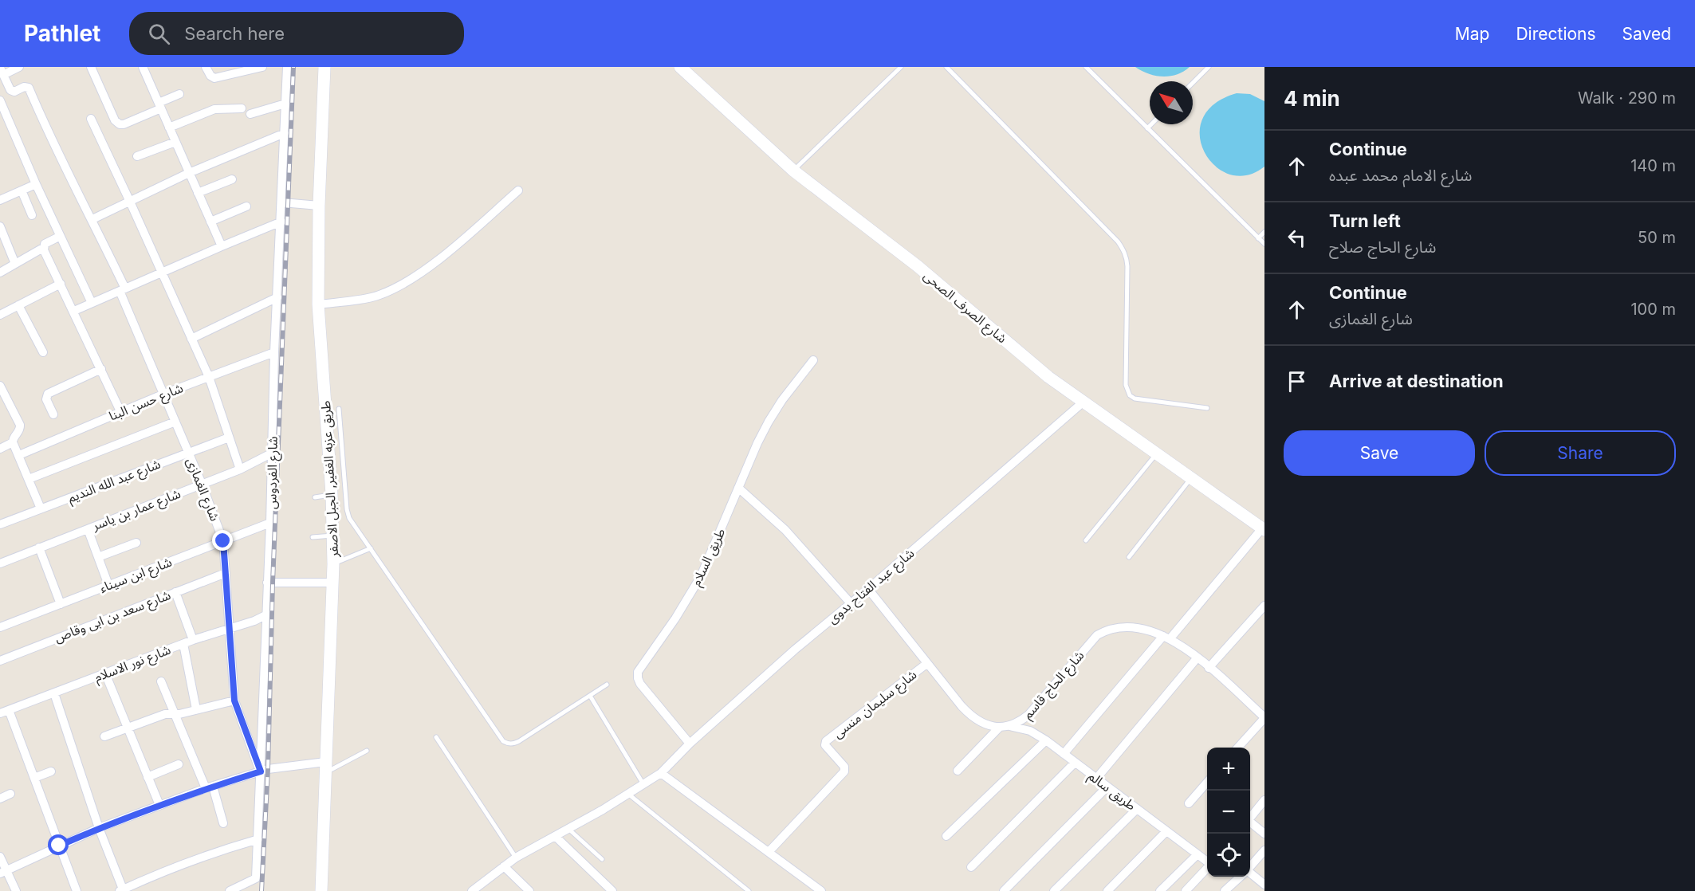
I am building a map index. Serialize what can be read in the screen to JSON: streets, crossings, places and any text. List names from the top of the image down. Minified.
{"streets":{"street":["شارع الصرف الصحى","شارع حسن البنا","شارع الفردوس","طريق عزبه الغفير, الجبل الاصفر","شارع عبد الله النديم","شارع الغمازى","شارع عمار بن ياسر","طريق السلام","شارع ابن سيناء","شارع عبد الفتاح بدوى","شارع سعد بن ابى وقاص","شارع نور الاسلام","شارع الحاج قاسم","شارع سليمان منسى","طريق سالم"]},"crossings":[["شارع الصرف الصحى","شارع عبد الفتاح بدوى"],["شارع حسن البنا","شارع الفردوس"],["شارع حسن البنا","شارع الغمازى"],["شارع الفردوس","شارع الغمازى"],["شارع الفردوس","شارع عمار بن ياسر"],["شارع الفردوس","شارع ابن سيناء"],["شارع الفردوس","شارع نور الاسلام"],["شارع عبد الله النديم","شارع الغمازى"],["شارع الغمازى","شارع عمار بن ياسر"],["شارع الغمازى","شارع ابن سيناء"],["شارع الغمازى","شارع سعد بن ابى وقاص"],["شارع الغمازى","شارع نور الاسلام"],["طريق السلام","شارع عبد الفتاح بدوى"],["شارع عبد الفتاح بدوى","شارع الحاج قاسم"],["شارع الحاج قاسم","شارع سليمان منسى"],["شارع الحاج قاسم","طريق سالم"]],"north":"top left","page":{"header":"Pathlet","search":"Search here","nav":["Map","Directions","Saved"],"heading":["4 min","Walk · 290 m"],"list":[["Continue","شارع الامام محمد عبده","140 m"],["Turn left","شارع الحاج صلاح","50 m"],["Continue","شارع الغمازى","100 m"],"Arrive at destination"],"buttons":["Save","Share"],"map_buttons":["+","−"]}}
